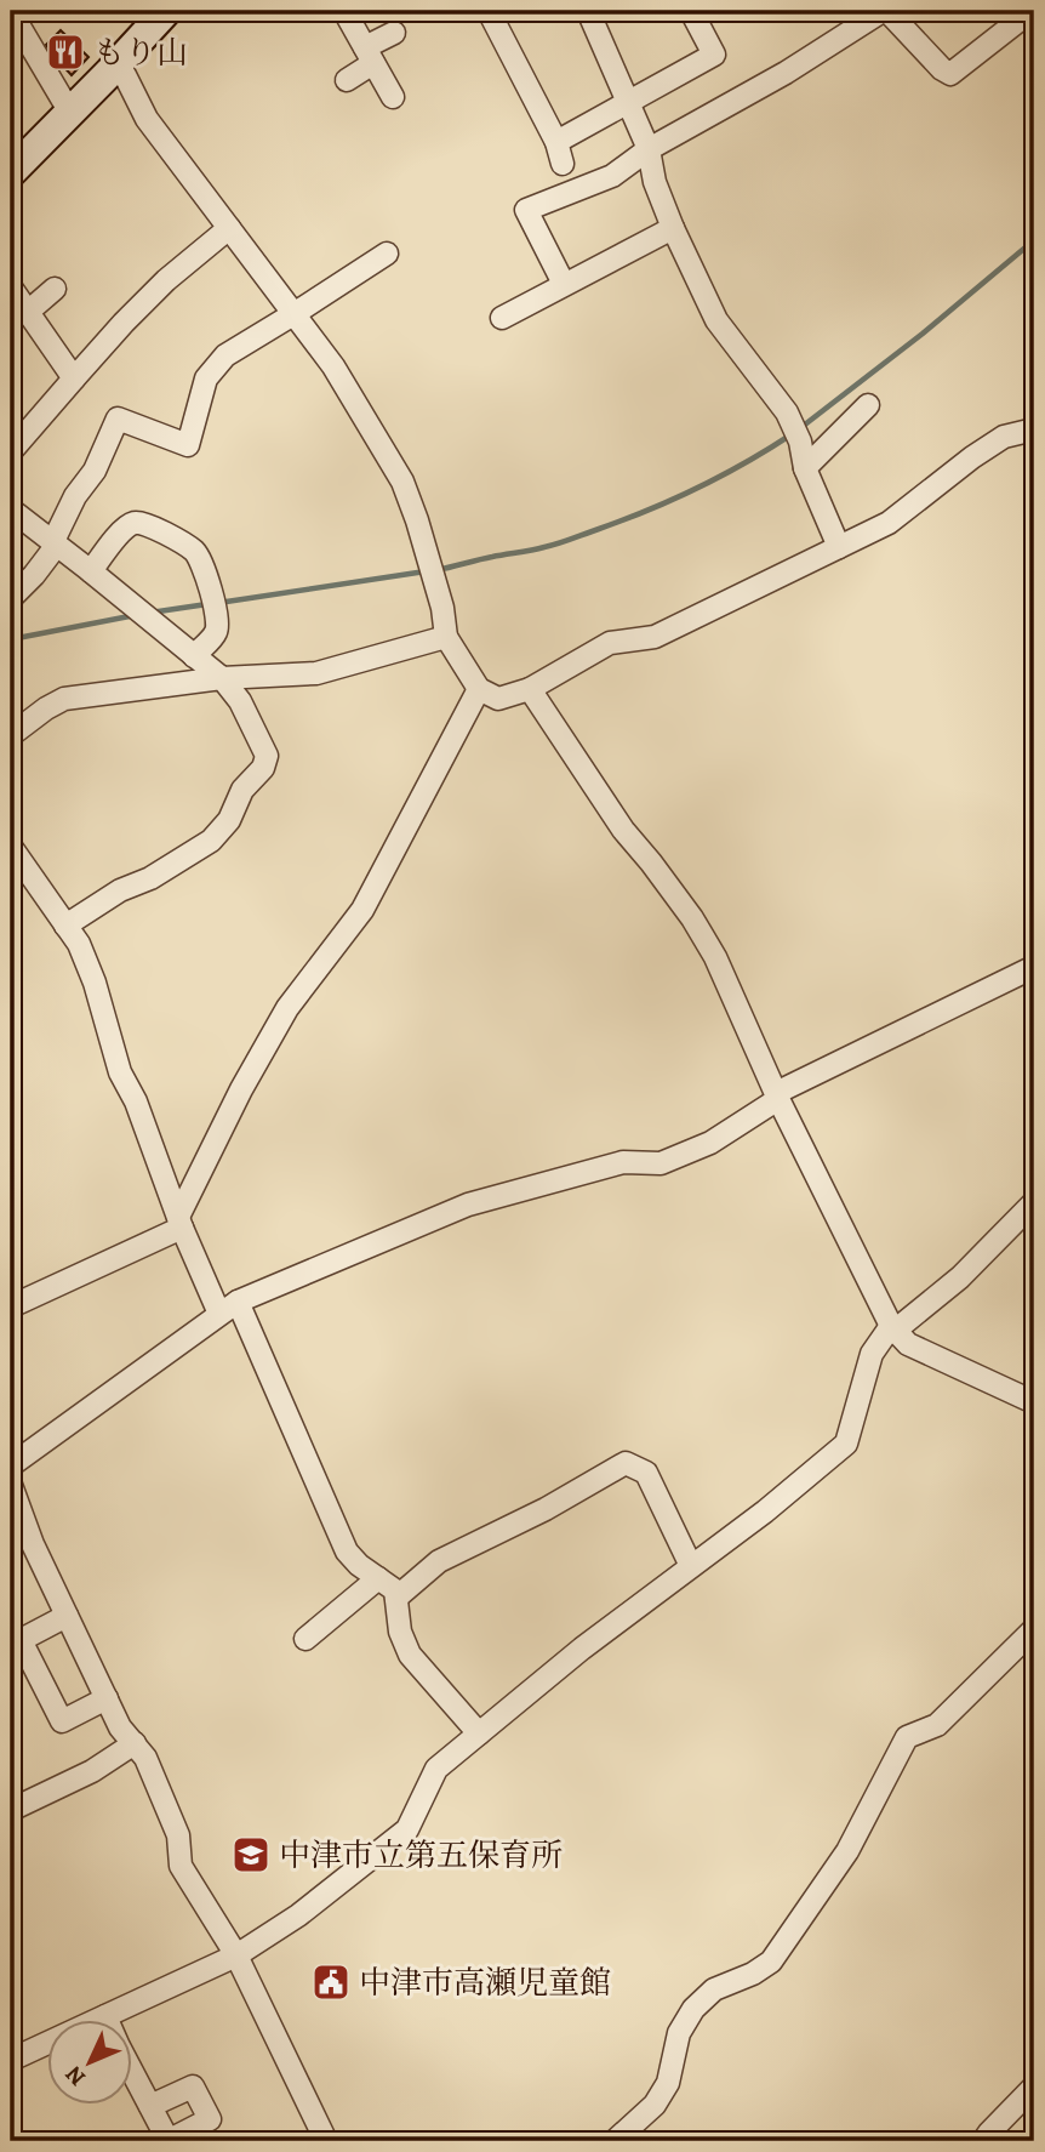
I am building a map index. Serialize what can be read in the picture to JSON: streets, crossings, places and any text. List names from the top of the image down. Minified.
{"places":{"restaurant":["もり山"],"school or university":["中津市立第五保育所"],"public building":["中津市高瀬児童館"]},"north":"bottom left"}
